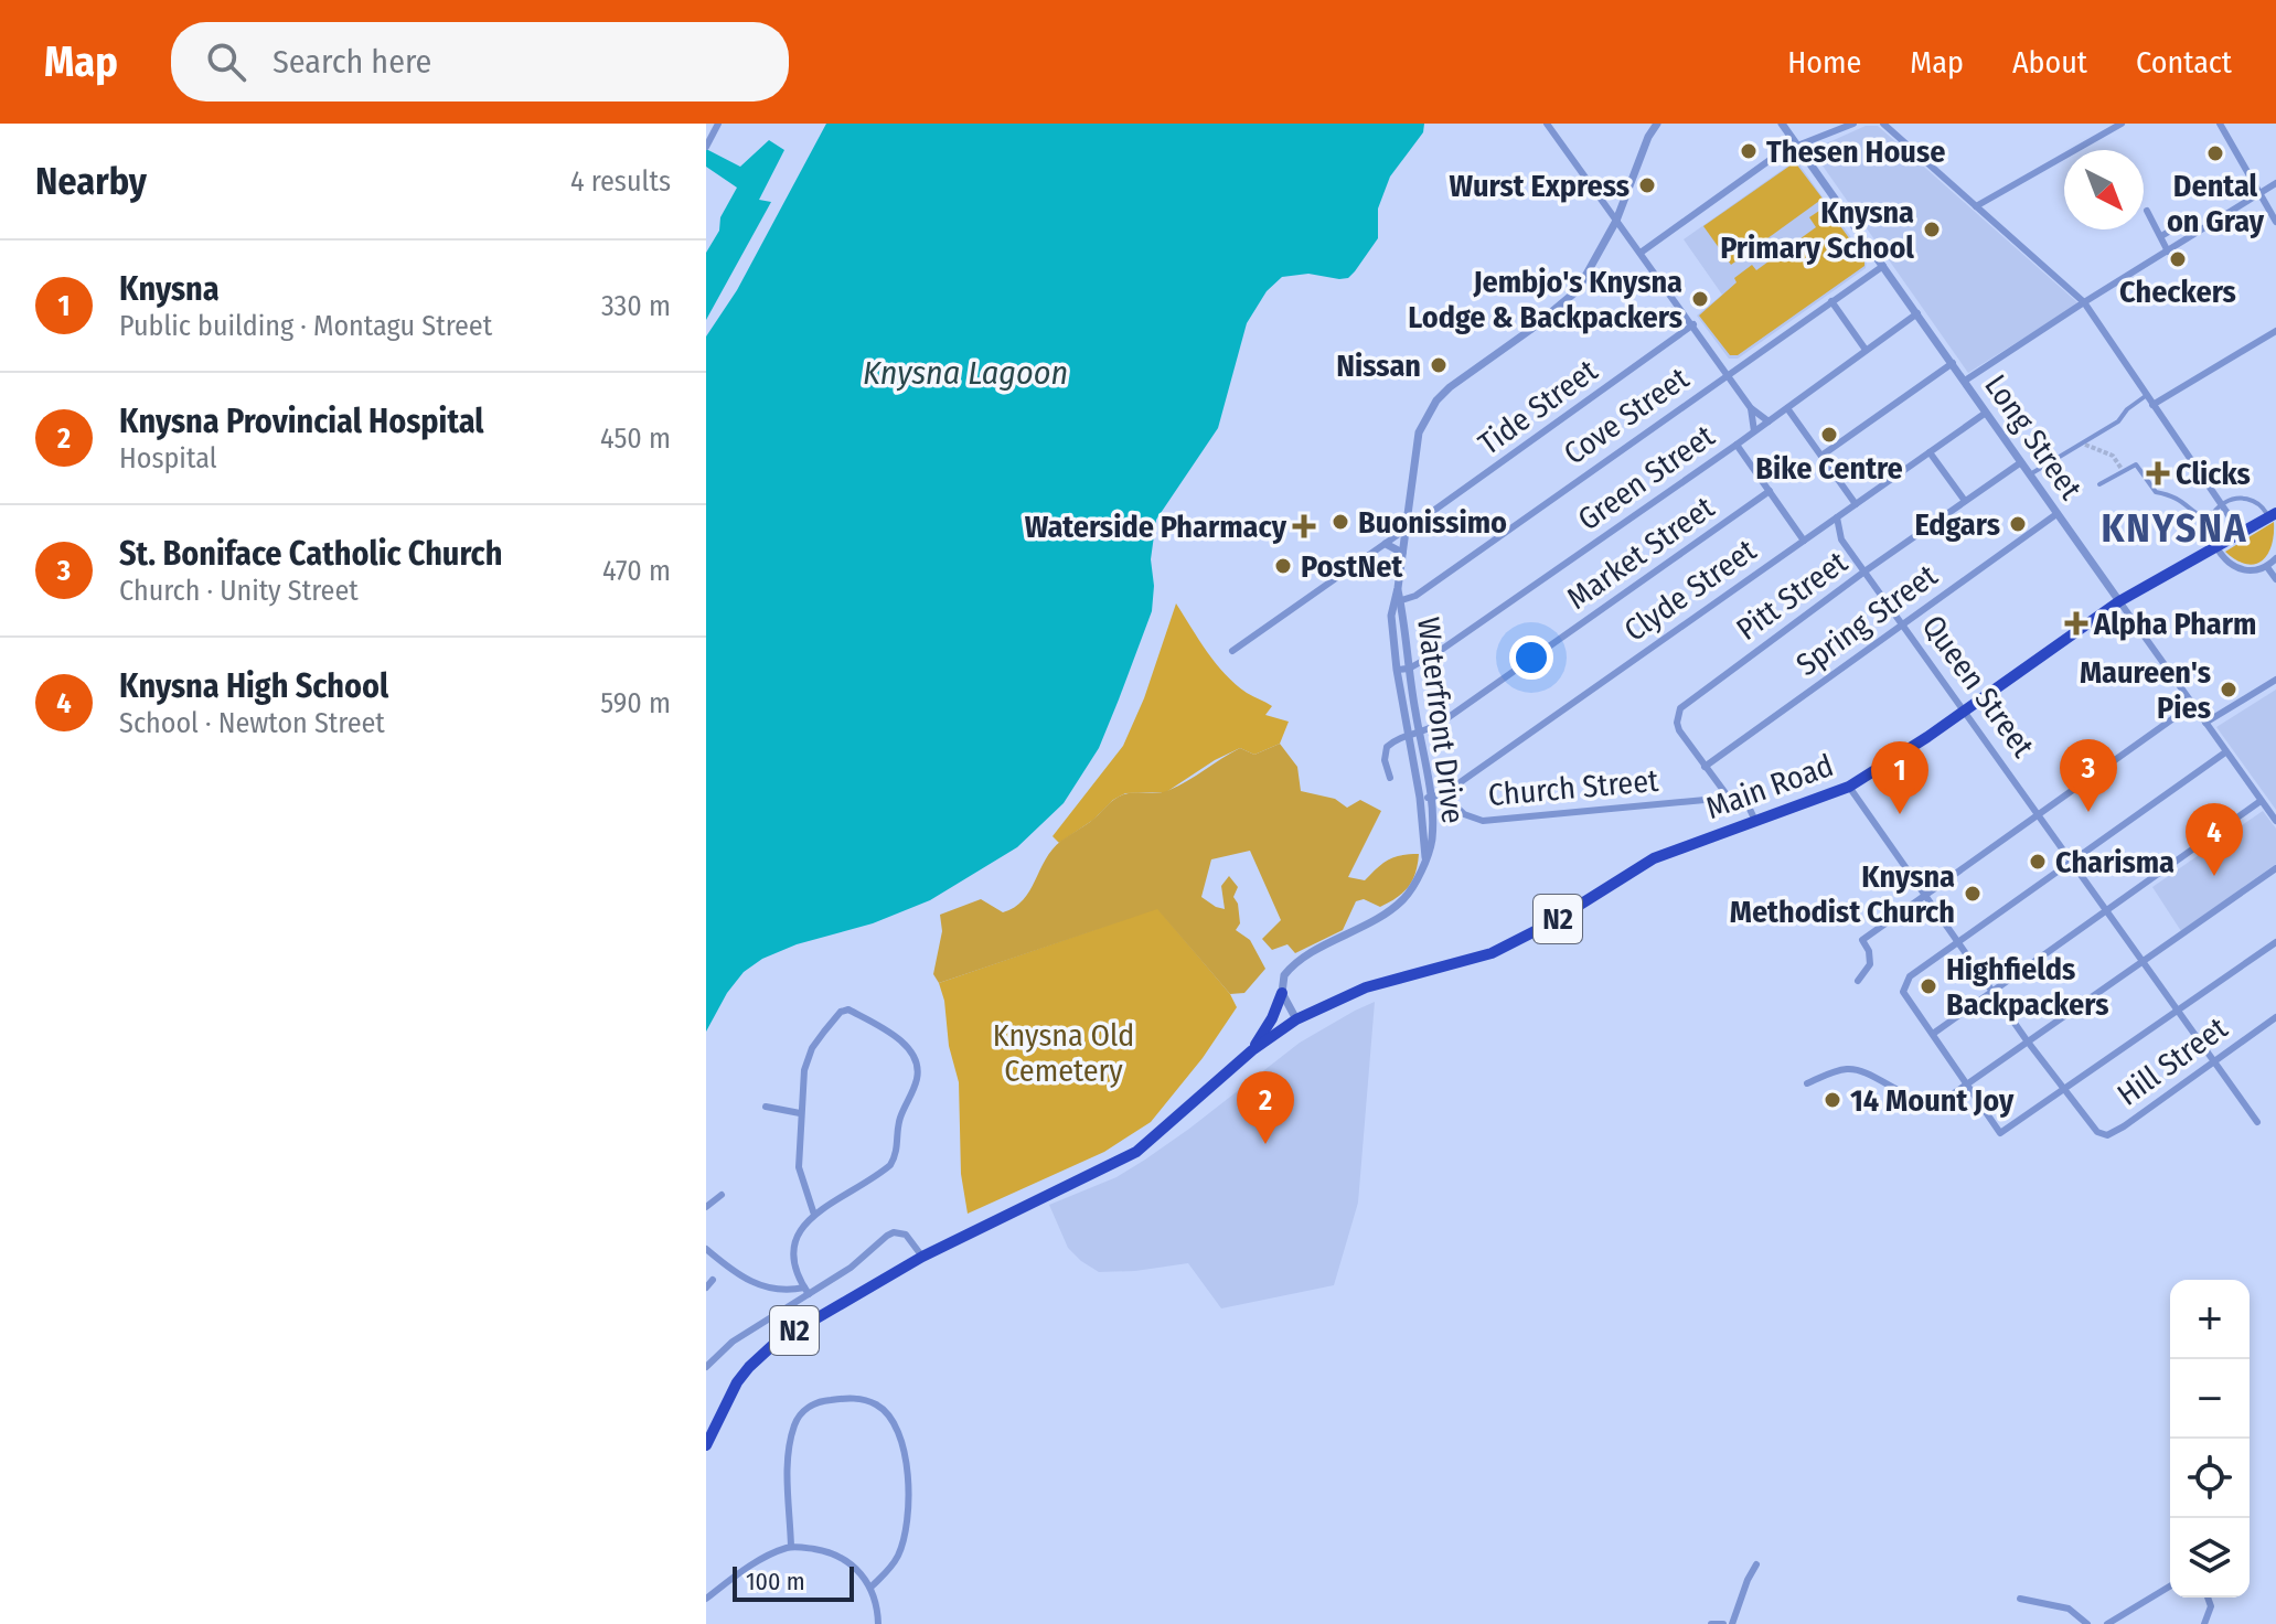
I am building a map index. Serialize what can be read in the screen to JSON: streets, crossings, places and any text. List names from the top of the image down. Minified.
{"streets":{"highway":["Main Road","N2"],"street":["Tide Street","Cove Street","Long Street","Green Street","Market Street","Clyde Street","Pitt Street","Spring Street","Queen Street","Waterfront Drive","Church Street","Hill Street"]},"crossings":[["Tide Street","Waterfront Drive"],["Cove Street","Long Street"],["Cove Street","Waterfront Drive"],["Long Street","Green Street"],["Long Street","Clyde Street"],["Long Street","Pitt Street"],["Long Street","Spring Street"],["Long Street","Main Road"],["Green Street","Waterfront Drive"],["Market Street","Waterfront Drive"],["Clyde Street","Queen Street"],["Clyde Street","Waterfront Drive"],["Clyde Street","Church Street"],["Pitt Street","Spring Street"],["Pitt Street","Queen Street"],["Pitt Street","Church Street"],["Spring Street","Queen Street"],["Queen Street","Main Road"],["Queen Street","Hill Street"],["Main Road","N2"]],"districts":["KNYSNA"],"water":["Knysna Lagoon"],"parks":["Knysna Old Cemetery"],"places":{"other":["Thesen House","Dental on Gray","Wurst Express","Knysna Primary School","Checkers","Jembjo's Knysna Lodge & Backpackers","Nissan","Bike Centre","Buonissimo","Edgars","PostNet","Maureen's Pies","Charisma","Knysna Methodist Church","Highfields Backpackers","14 Mount Joy"],"health":["Clicks","Waterside Pharmacy","Alpha Pharm"]},"scale_bar":"100 m","north":"bottom right","page":{"header":"Map","search":"Search here","nav":["Home","Map","About","Contact"],"heading":["Nearby","4 results"],"list":[{"mark":"1","name":"Knysna","note":"Public building · Montagu Street","value":"330 m"},{"mark":"2","name":"Knysna Provincial Hospital","note":"Hospital","value":"450 m"},{"mark":"3","name":"St. Boniface Catholic Church","note":"Church · Unity Street","value":"470 m"},{"mark":"4","name":"Knysna High School","note":"School · Newton Street","value":"590 m"}],"pins":["3","1","4","2"],"map_buttons":["+","−"],"scale":"100 m"}}
